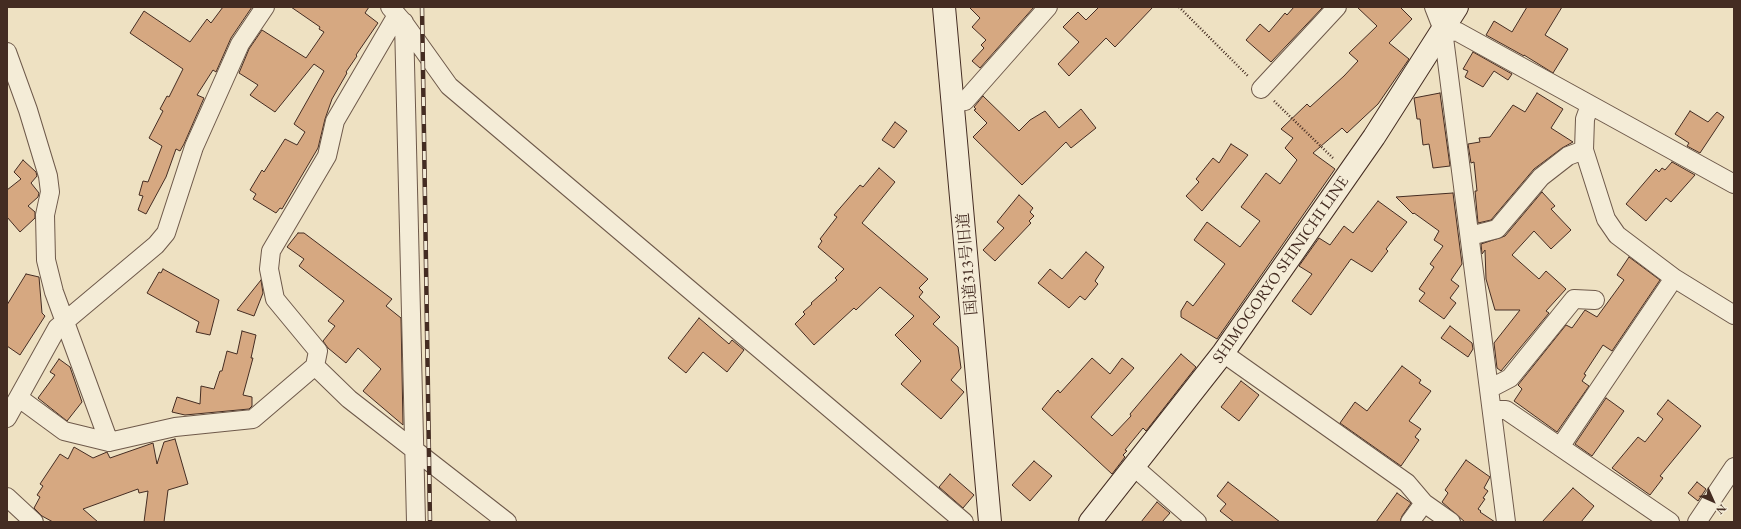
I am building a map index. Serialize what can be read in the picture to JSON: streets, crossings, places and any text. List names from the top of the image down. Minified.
{"streets":{"main road":["国道313号旧道","SHIMOGORYO SHINICHI LINE"]},"north":"bottom right"}
